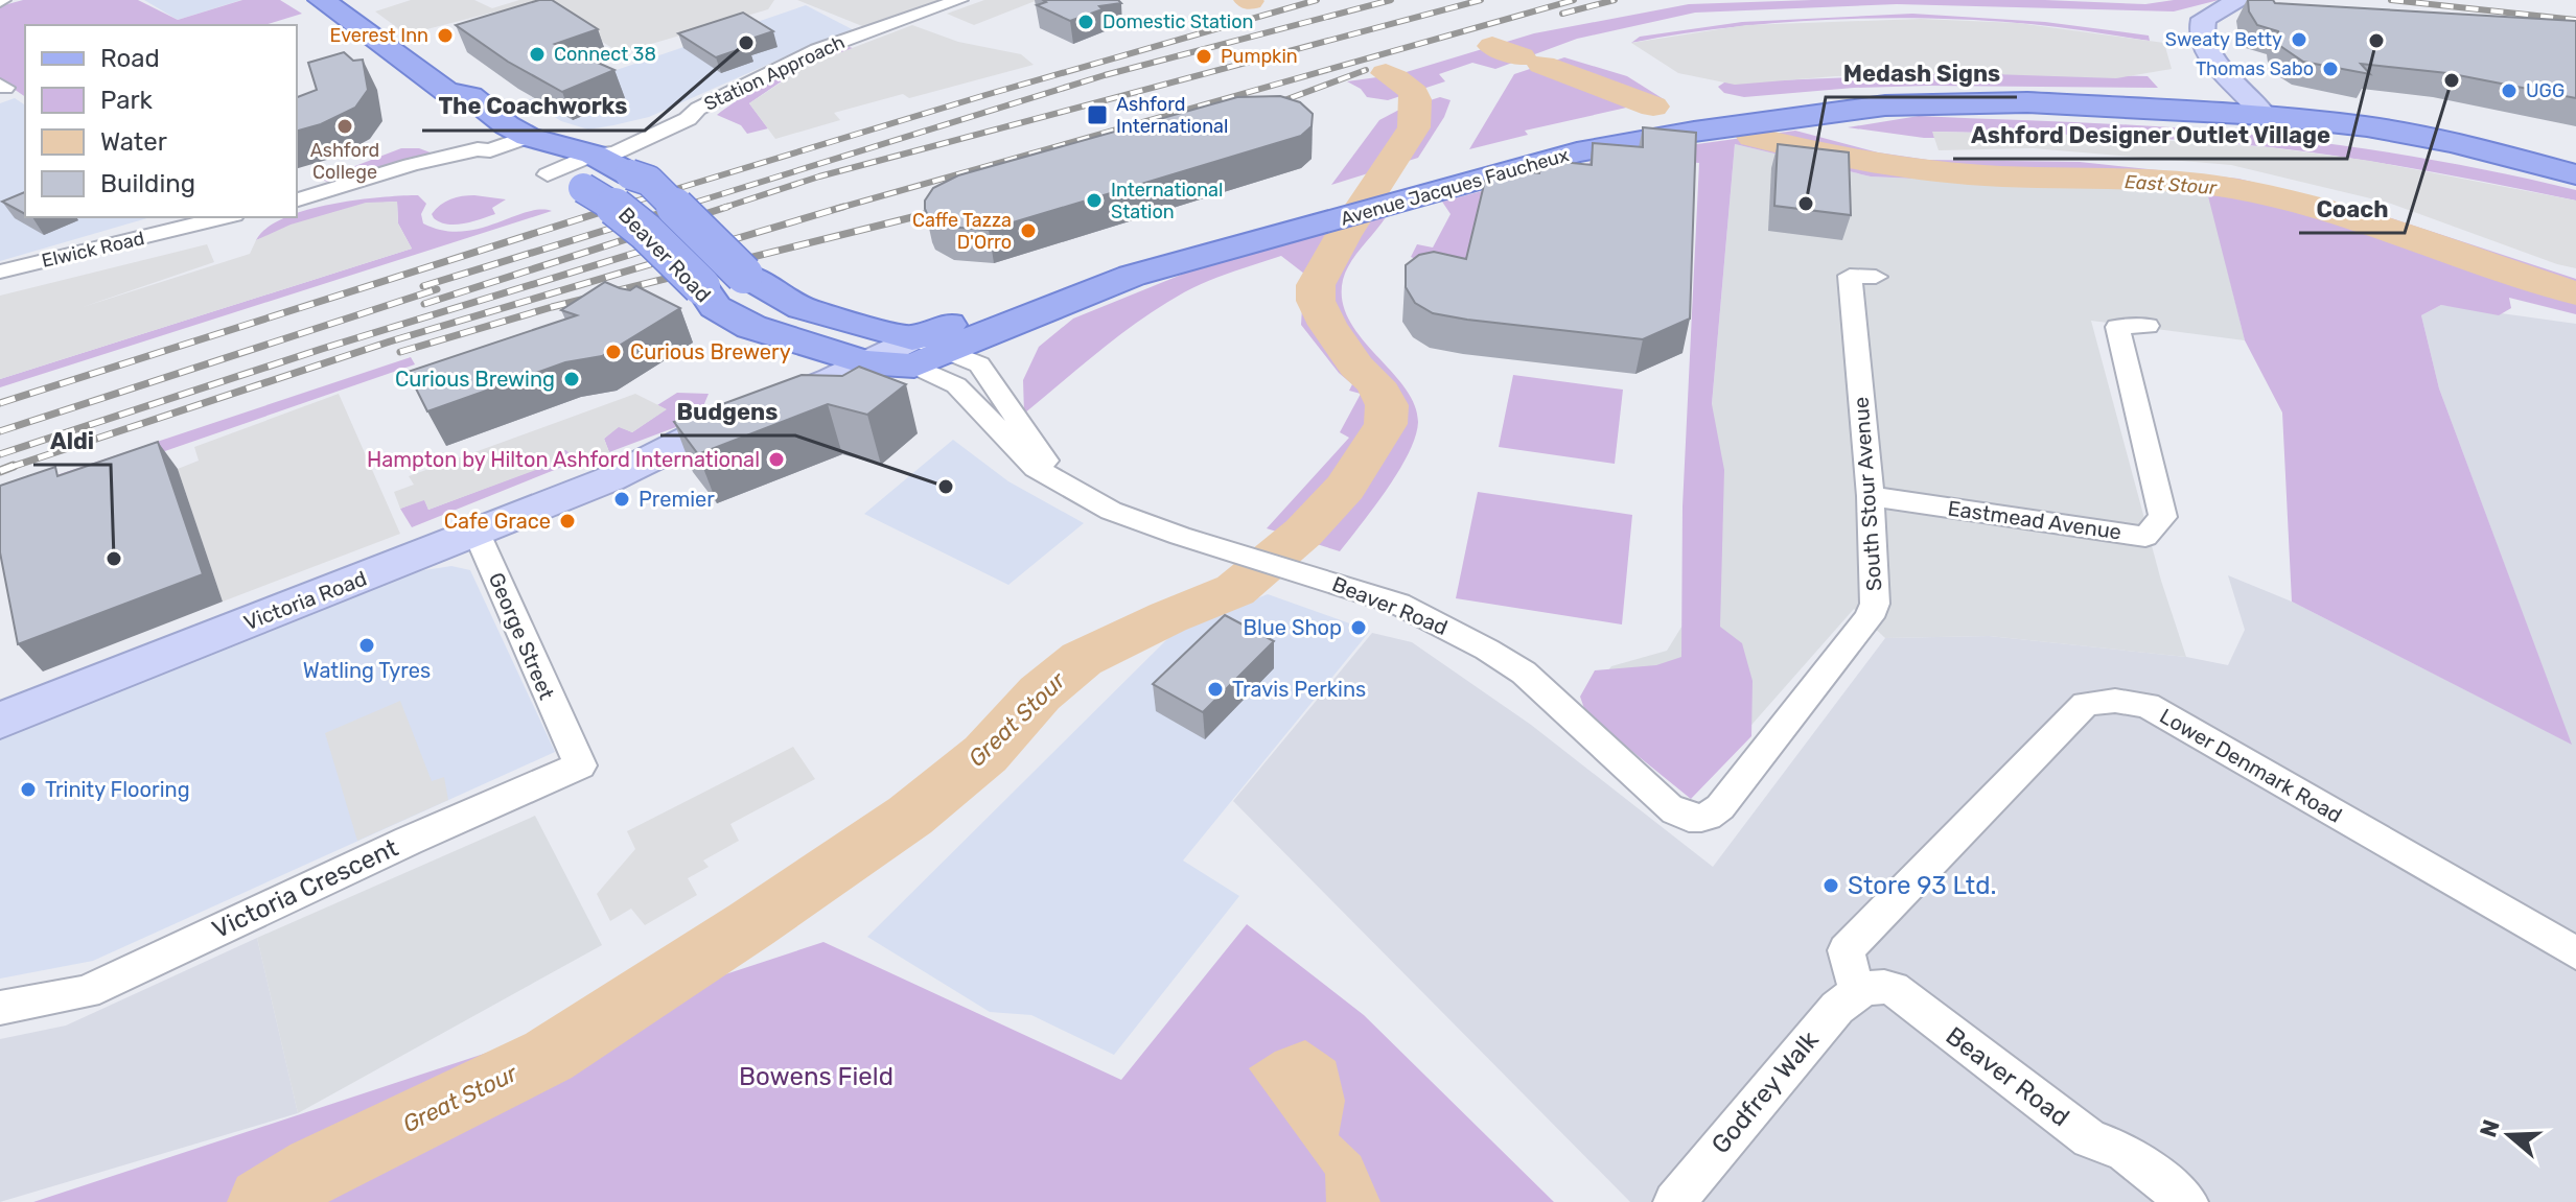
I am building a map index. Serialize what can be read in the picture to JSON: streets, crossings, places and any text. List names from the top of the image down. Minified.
{"streets":{"main road":["Avenue Jacques Faucheux","Beaver Road"],"street":["Station Approach","Elwick Road","South Stour Avenue","Eastmead Avenue","Victoria Road","George Street","Lower Denmark Road","Victoria Crescent","Godfrey Walk"]},"crossings":[["Station Approach","Beaver Road"],["Avenue Jacques Faucheux","Beaver Road"],["Avenue Jacques Faucheux","Victoria Road"],["Beaver Road","South Stour Avenue"],["Beaver Road","Victoria Road"],["Beaver Road","Lower Denmark Road"],["Beaver Road","Godfrey Walk"],["South Stour Avenue","Eastmead Avenue"],["Victoria Road","George Street"],["George Street","Victoria Crescent"],["Lower Denmark Road","Godfrey Walk"]],"water":["East Stour","Great Stour"],"parks":["Bowens Field"],"places":{"other":["Domestic Station","Everest Inn","Sweaty Betty","Ashford Designer Outlet Village","The Coachworks","Connect 38","Pumpkin","Thomas Sabo","Coach","UGG","Ashford College","International Station","Medash Signs","Caffe Tazza D'Orro","Curious Brewery","Curious Brewing","Hampton by Hilton Ashford International","Budgens","Premier","Cafe Grace","Aldi","Blue Shop","Watling Tyres","Travis Perkins","Trinity Flooring","Store 93 Ltd."],"transit":["Ashford International"]},"legend":["Road","Park","Water","Building"],"north":"left"}
